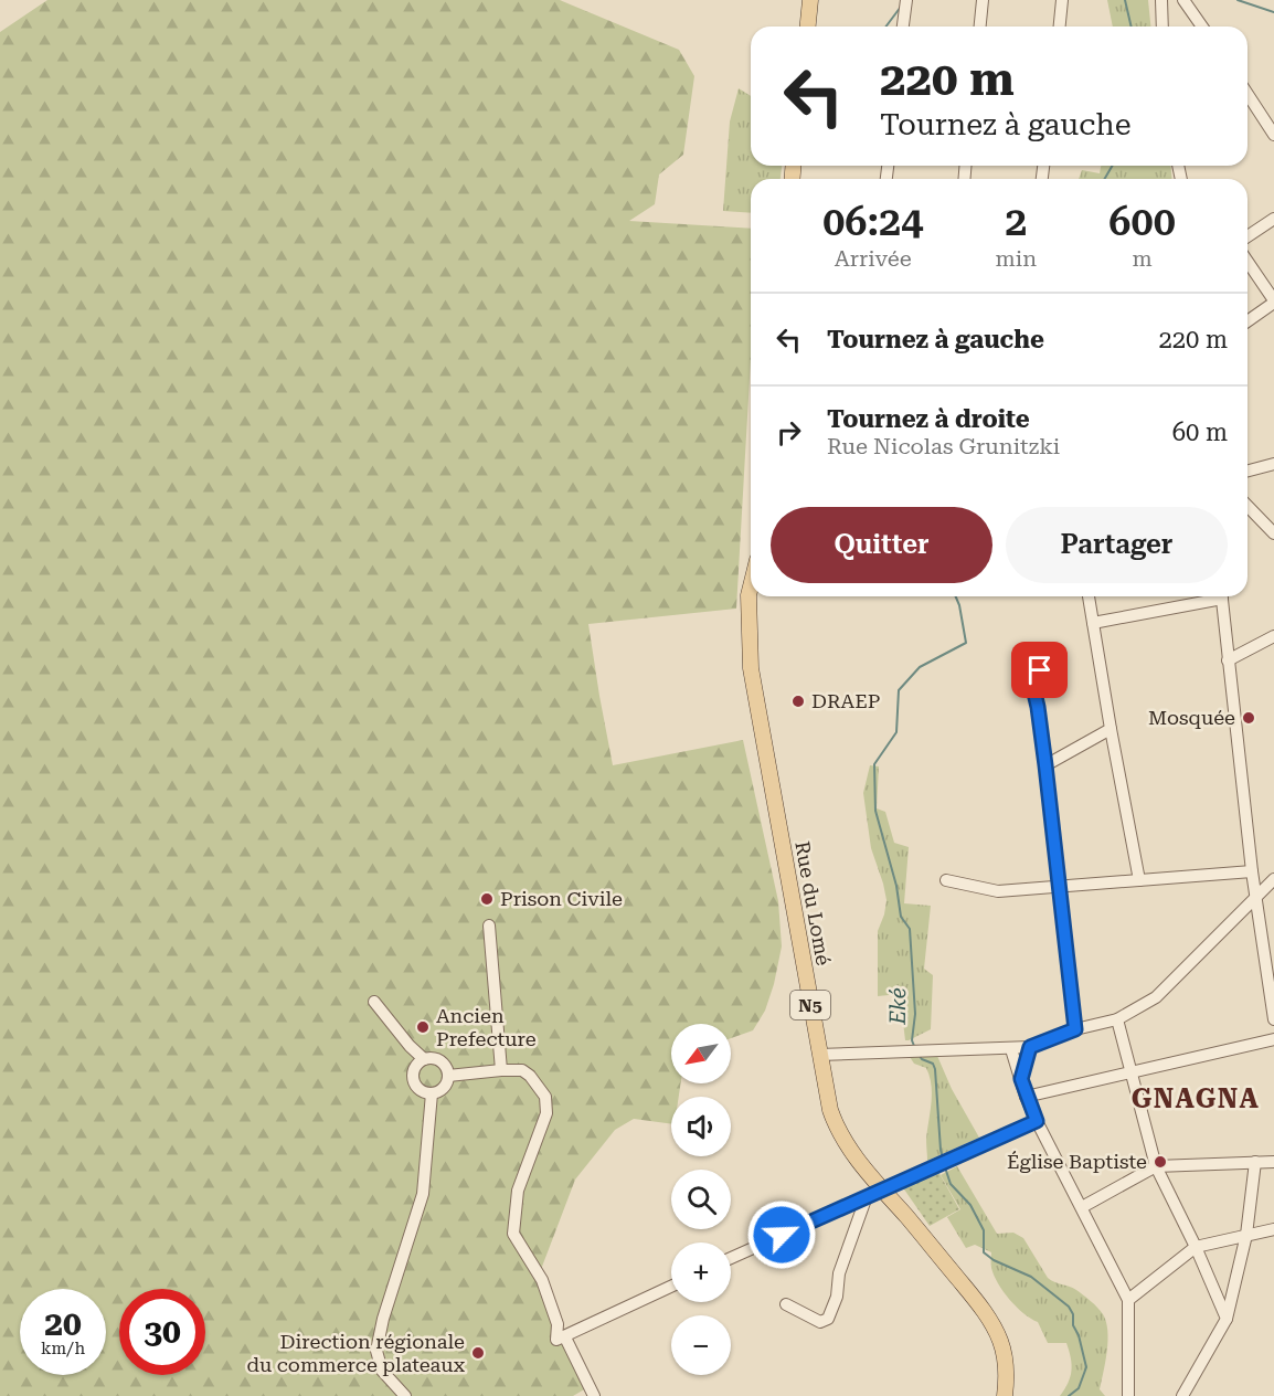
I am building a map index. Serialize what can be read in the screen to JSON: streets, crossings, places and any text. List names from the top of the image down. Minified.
{"streets":{"main road":["Rue du Lomé","N5"]},"districts":["GNAGNA"],"water":["Eké"],"places":["DRAEP","Mosquée","Prison Civile","Ancien Prefecture","Église Baptiste","Direction régionale du commerce plateaux"],"north":"bottom left","page":{"turn":["220 m","Tournez à gauche"],"eta":["06:24","Arrivée","2","min","600","m"],"list":[{"name":"Tournez à gauche","value":"220 m"},{"name":"Tournez à droite","note":"Rue Nicolas Grunitzki","value":"60 m"}],"buttons":["Quitter","Partager"],"map_buttons":["+","−"],"speed":"20 km/h","limit":"30"}}
